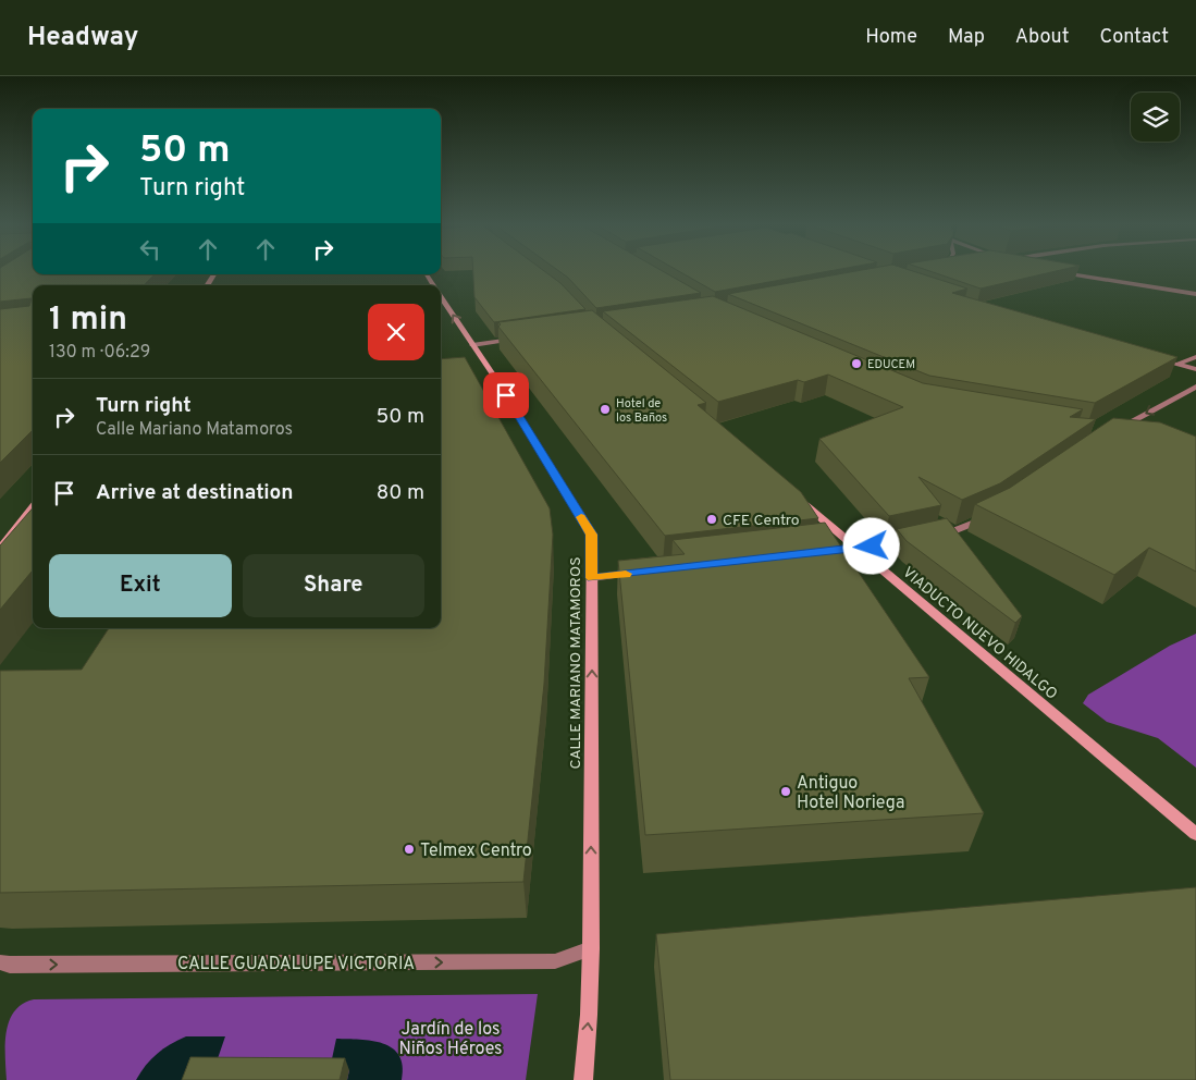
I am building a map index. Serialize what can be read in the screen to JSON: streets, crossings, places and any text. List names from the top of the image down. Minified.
{"streets":{"street":["VIADUCTO NUEVO HIDALGO","CALLE MARIANO MATAMOROS","CALLE GUADALUPE VICTORIA"]},"crossings":[["CALLE MARIANO MATAMOROS","CALLE GUADALUPE VICTORIA"]],"one_way":["CALLE MARIANO MATAMOROS","CALLE GUADALUPE VICTORIA"],"parks":["Jardín de los Niños Héroes"],"places":["EDUCEM","Hotel de los Baños","CFE Centro","Antiguo Hotel Noriega","Telmex Centro"],"page":{"header":"Headway","nav":["Home","Map","About","Contact"],"turn":["50 m","Turn right"],"heading":["1 min","130 m · 06:29"],"list":[{"name":"Turn right","note":"Calle Mariano Matamoros","value":"50 m"},{"name":"Arrive at destination","value":"80 m"}],"buttons":["Exit","Share"]}}
